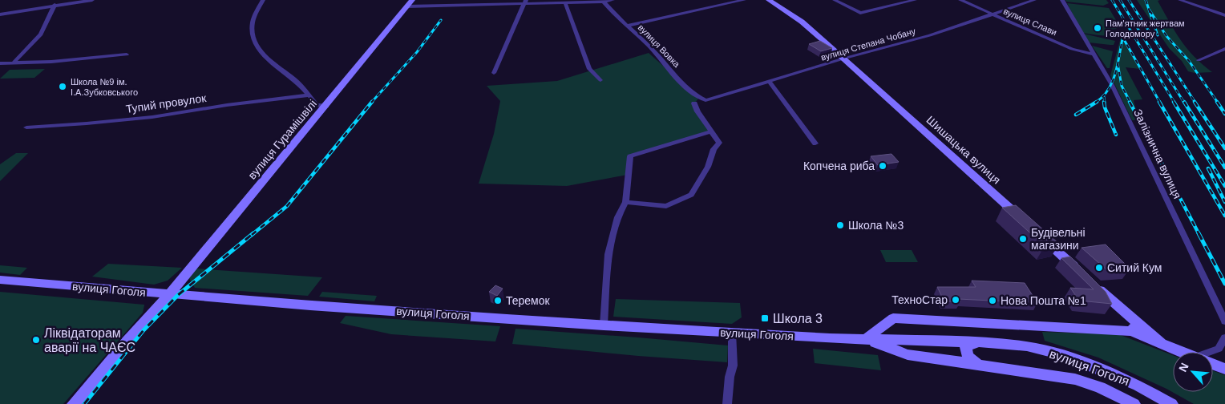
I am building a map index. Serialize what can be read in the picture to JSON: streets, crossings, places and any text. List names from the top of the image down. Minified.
{"streets":{"street":["вулиця Слави","вулиця Степана Чобану","вулиця Вовка","Тупий провулок","вулиця Гурамішвілі","Шишацька вулиця","Залізнична вулиця","вулиця Гоголя"]},"crossings":[["вулиця Слави","вулиця Степана Чобану"],["вулиця Слави","Залізнична вулиця"],["вулиця Степана Чобану","вулиця Вовка"],["вулиця Степана Чобану","Шишацька вулиця"],["вулиця Гурамішвілі","вулиця Гоголя"]],"places":{"other":["Пам'ятник жертвам Голодомору","Школа №9 ім. І.А.Зубковського","Копчена риба","Школа №3","Будівельні магазини","Ситий Кум","ТехноСтар","Теремок","Нова Пошта №1","Ліквідаторам аварії на ЧАЄС"],"transit":["Школа 3"]},"north":"top left"}
